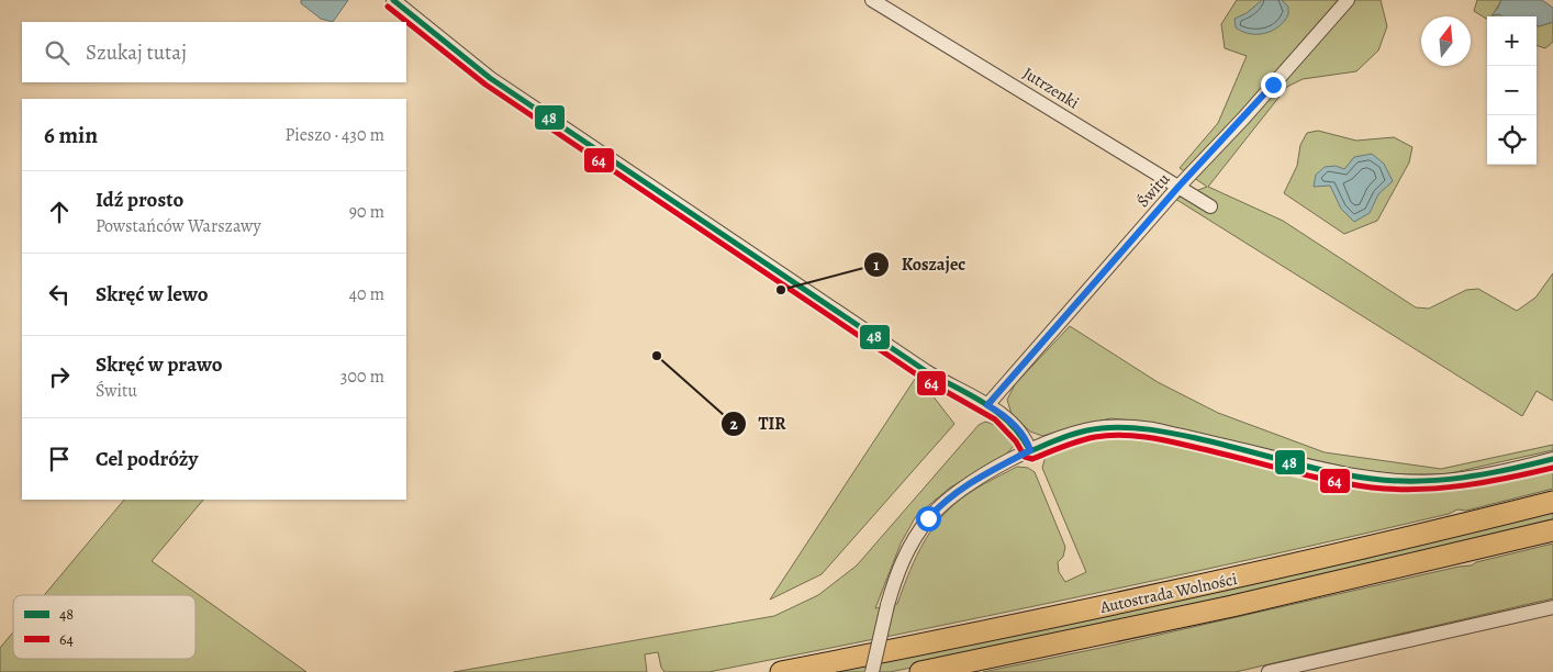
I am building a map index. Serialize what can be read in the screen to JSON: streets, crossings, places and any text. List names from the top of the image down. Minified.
{"streets":{"highway":["Autostrada Wolności"],"street":["Jutrzenki","Świtu"]},"crossings":[["Jutrzenki","Świtu"]],"places":["Koszajec","TIR"],"lines":["transit line 48","transit line 64"],"legend":["48","64"],"north":"top","page":{"map_buttons":["+","−"],"search":"Szukaj tutaj","heading":["6 min","Pieszo · 430 m"],"list":[["Idź prosto","Powstańców Warszawy","90 m"],["Skręć w lewo","40 m"],["Skręć w prawo","Świtu","300 m"],"Cel podróży"]}}
